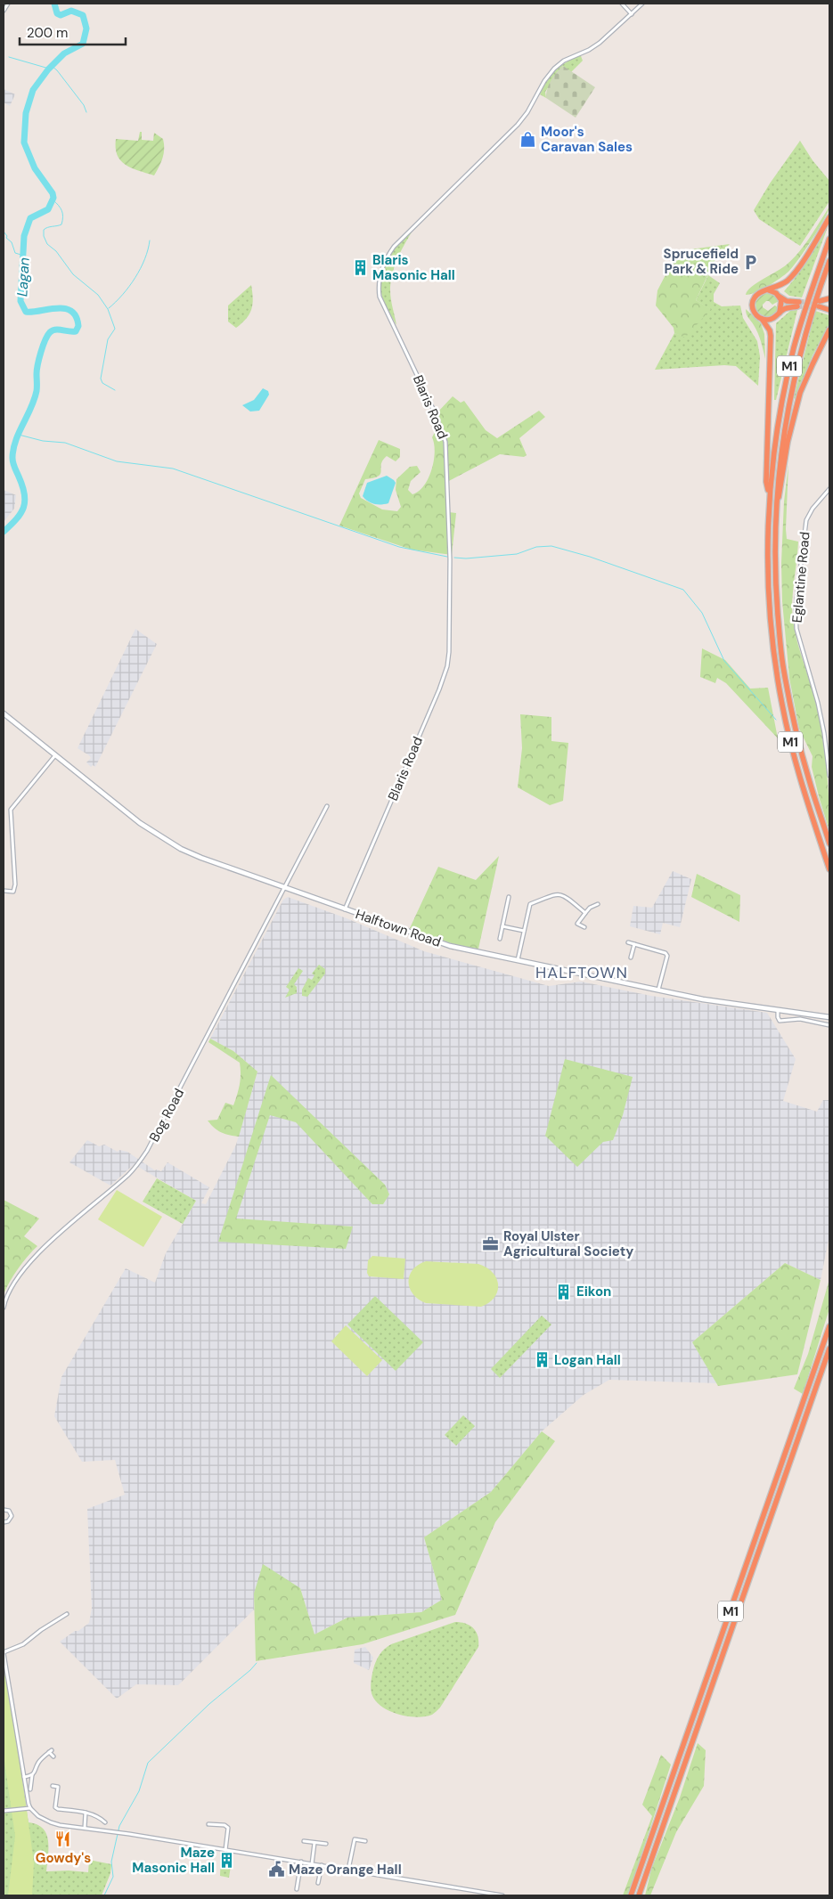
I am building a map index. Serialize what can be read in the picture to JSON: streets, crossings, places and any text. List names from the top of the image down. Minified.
{"streets":{"highway":["M1"],"street":["Blaris Road","Eglantine Road","Halftown Road","Bog Road"]},"crossings":[["Blaris Road","Halftown Road"],["Halftown Road","Bog Road"]],"districts":["HALFTOWN"],"water":["Lagan"],"places":{"shop":["Moor's Caravan Sales"],"parking":["Sprucefield Park & Ride"],"building":["Blaris Masonic Hall","Eikon","Logan Hall","Maze Masonic Hall"],"office":["Royal Ulster Agricultural Society"],"restaurant":["Gowdy's"],"public building":["Maze Orange Hall"]},"scale_bar":"200 m"}
